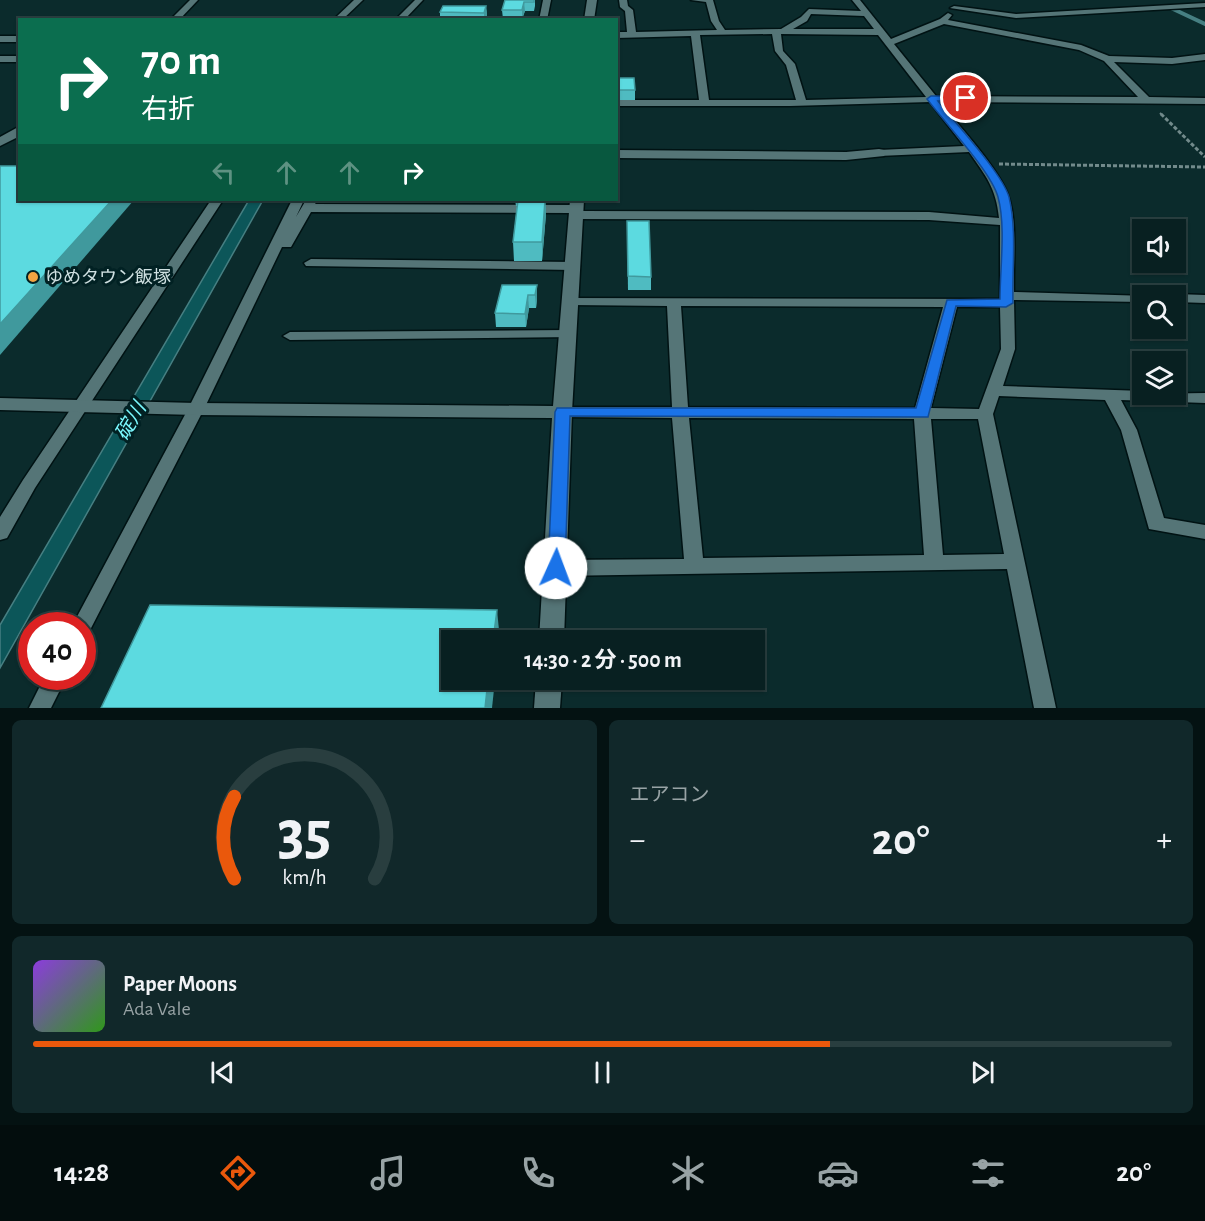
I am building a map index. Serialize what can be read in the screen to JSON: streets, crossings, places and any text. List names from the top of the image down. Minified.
{"water":["碇川"],"places":["ゆめタウン飯塚"],"page":{"turn":["70 m","右折"],"limit":"40","trip":"14:30 · 2 分 · 500 m","tile":"エアコン","heat":["−","20°","+"],"song":["Paper Moons","Ada Vale"],"tabs":["14:28","20°"],"gauge":["35","km/h"]}}
